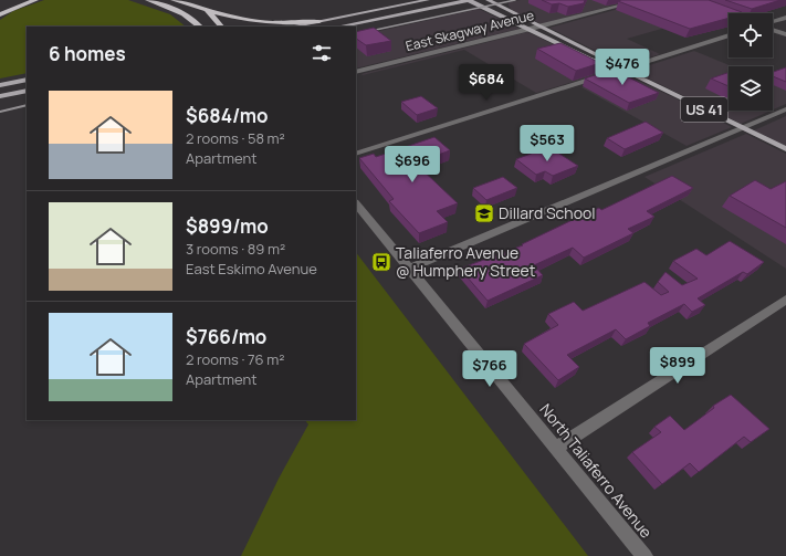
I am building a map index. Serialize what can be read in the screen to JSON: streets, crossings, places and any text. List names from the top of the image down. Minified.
{"streets":{"main road":["US 41"],"street":["East Skagway Avenue","North Taliaferro Avenue"]},"crossings":[["East Skagway Avenue","US 41"]],"places":{"school or university":["Dillard School"],"bus stop":["Taliaferro Avenue @ Humphery Street"]},"page":{"heading":"6 homes","price":["$476","$684","$563","$696","$899","$766"],"list":[{"name":"$684/mo","note":"2 rooms · 58 m² · Apartment"},{"name":"$899/mo","note":"3 rooms · 89 m² · East Eskimo Avenue"},{"name":"$766/mo","note":"2 rooms · 76 m² · Apartment"}]}}
